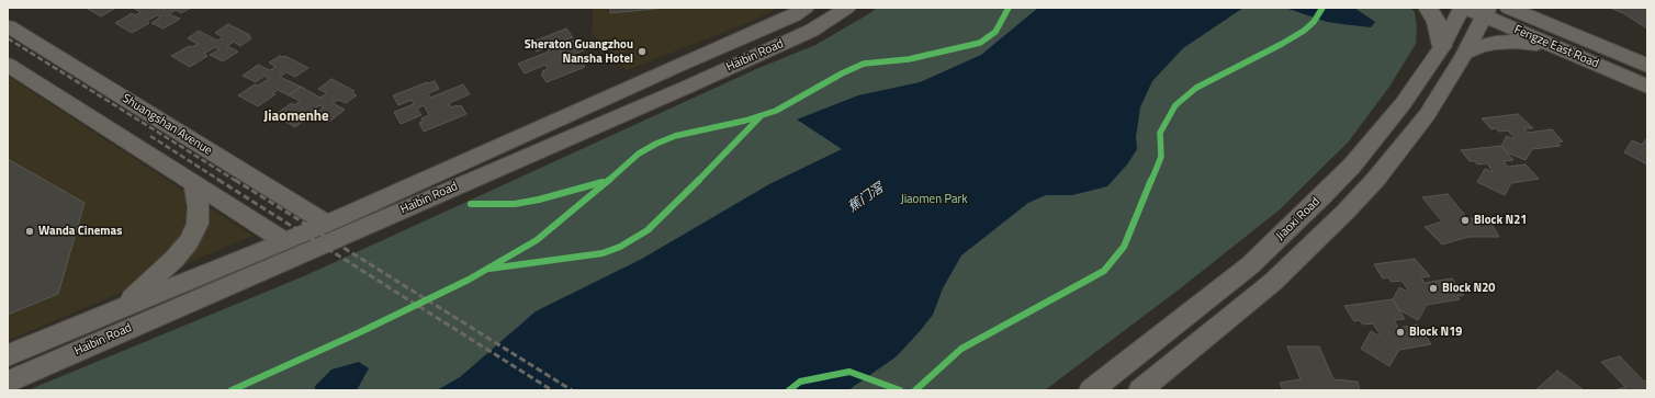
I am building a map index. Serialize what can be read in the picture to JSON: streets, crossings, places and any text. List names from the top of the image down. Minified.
{"streets":{"main road":["Fengze East Road"],"street":["Haibin Road","Shuangshan Avenue","Jiaoxi Road"]},"crossings":[["Haibin Road","Shuangshan Avenue"]],"districts":["Jiaomenhe"],"water":["蕉门滘"],"parks":["Jiaomen Park"],"places":["Sheraton Guangzhou Nansha Hotel","Block N21","Wanda Cinemas","Block N20","Block N19"]}
